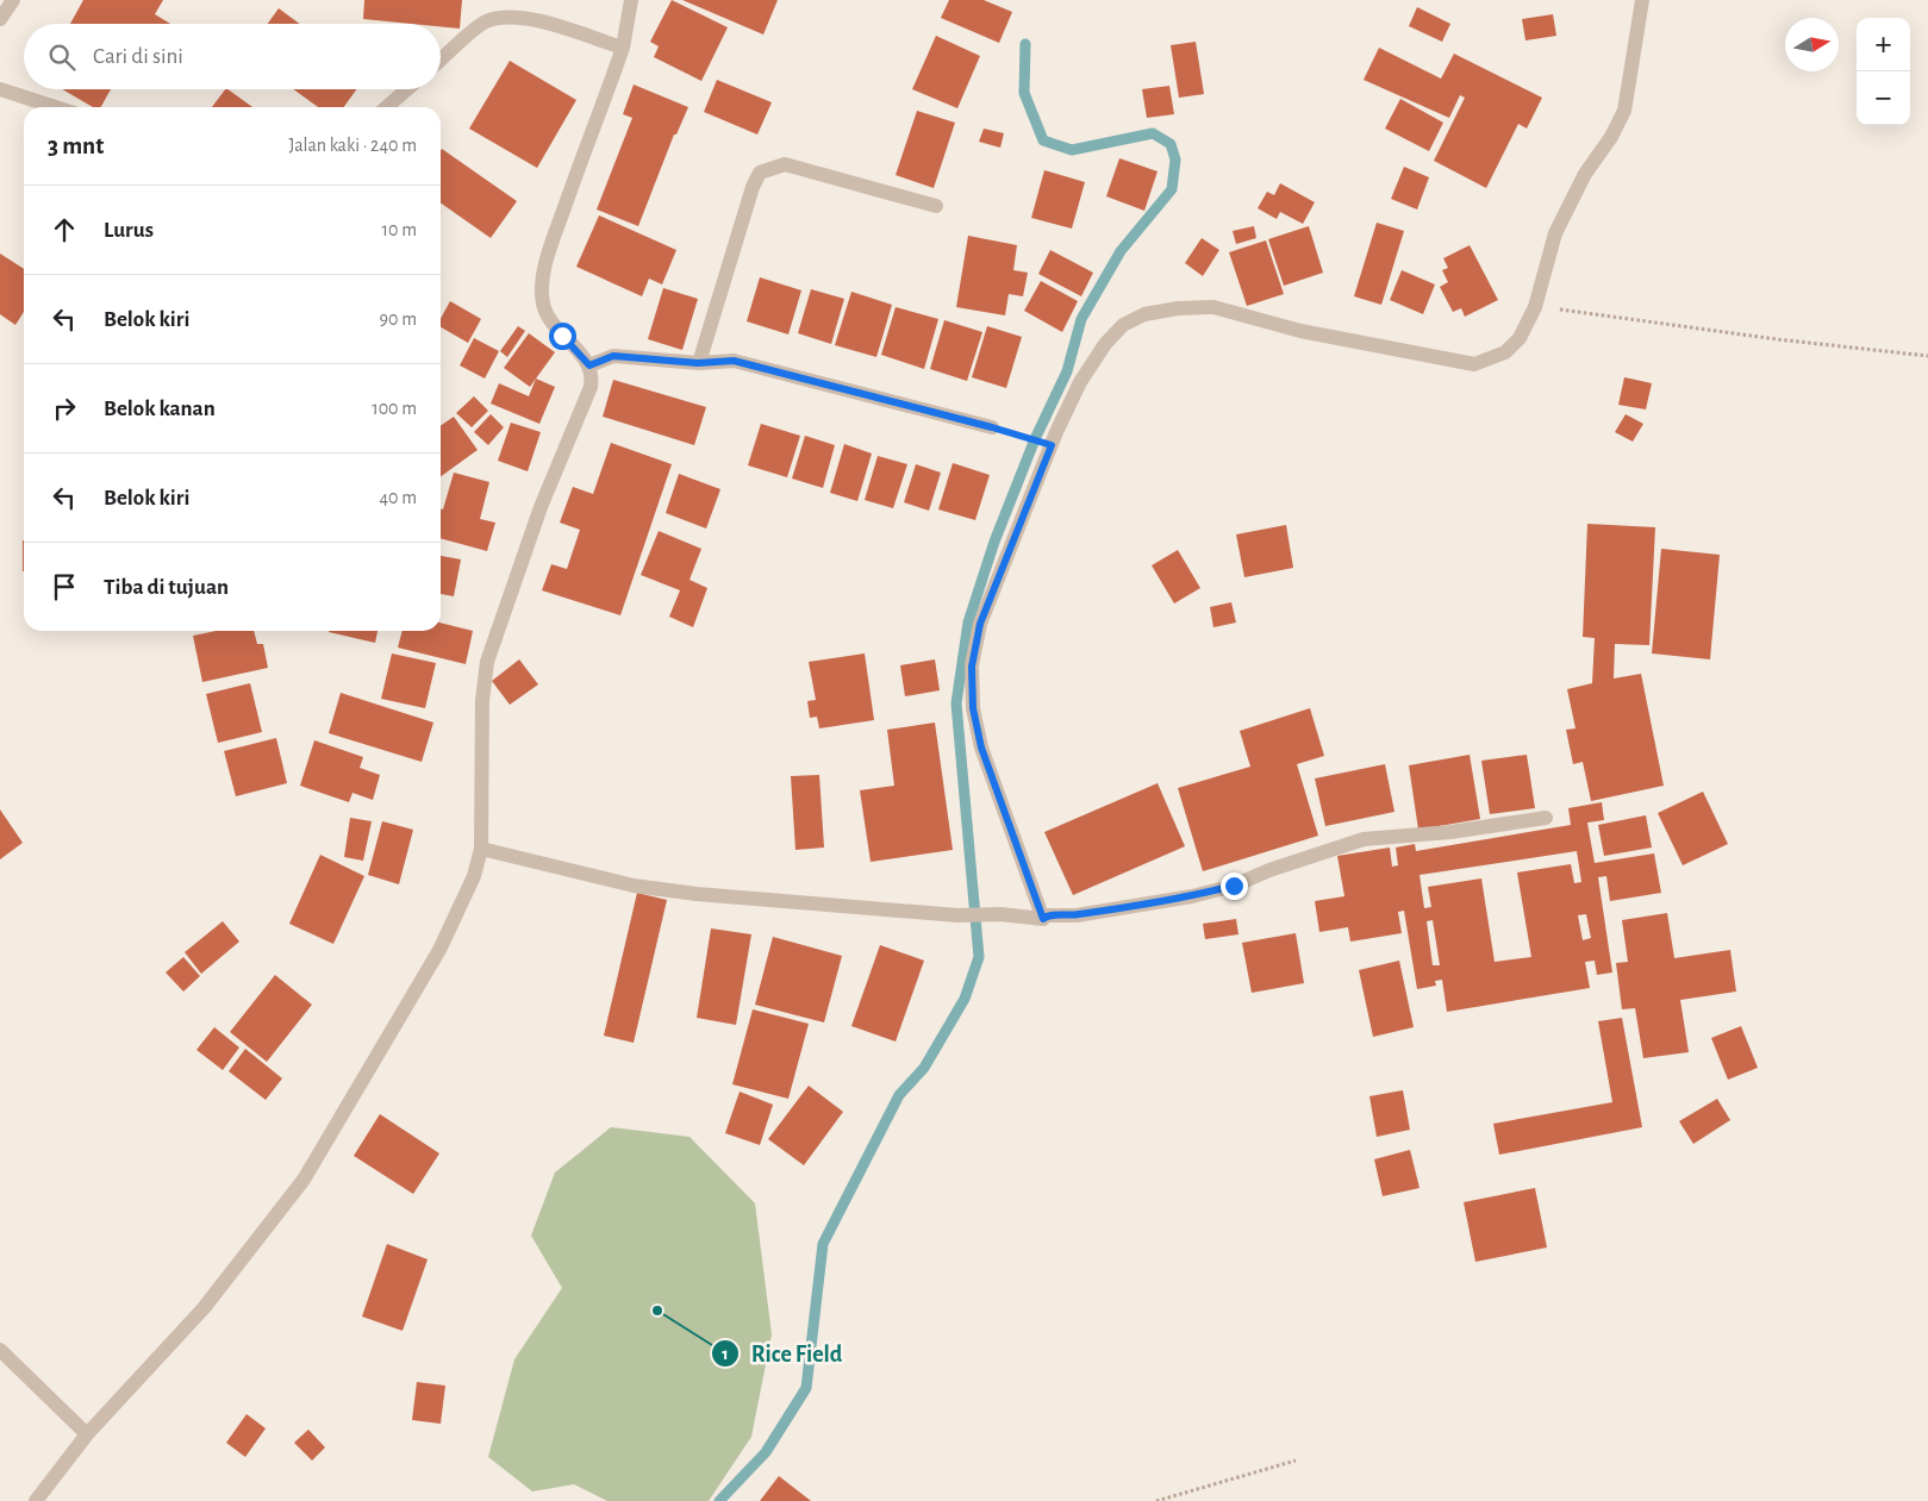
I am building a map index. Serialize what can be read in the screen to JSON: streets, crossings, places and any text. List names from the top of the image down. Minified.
{"places":["Rice Field"],"north":"right","page":{"map_buttons":["+","−"],"search":"Cari di sini","heading":["3 mnt","Jalan kaki · 240 m"],"list":[["Lurus","10 m"],["Belok kiri","90 m"],["Belok kanan","100 m"],["Belok kiri","40 m"],"Tiba di tujuan"]}}
